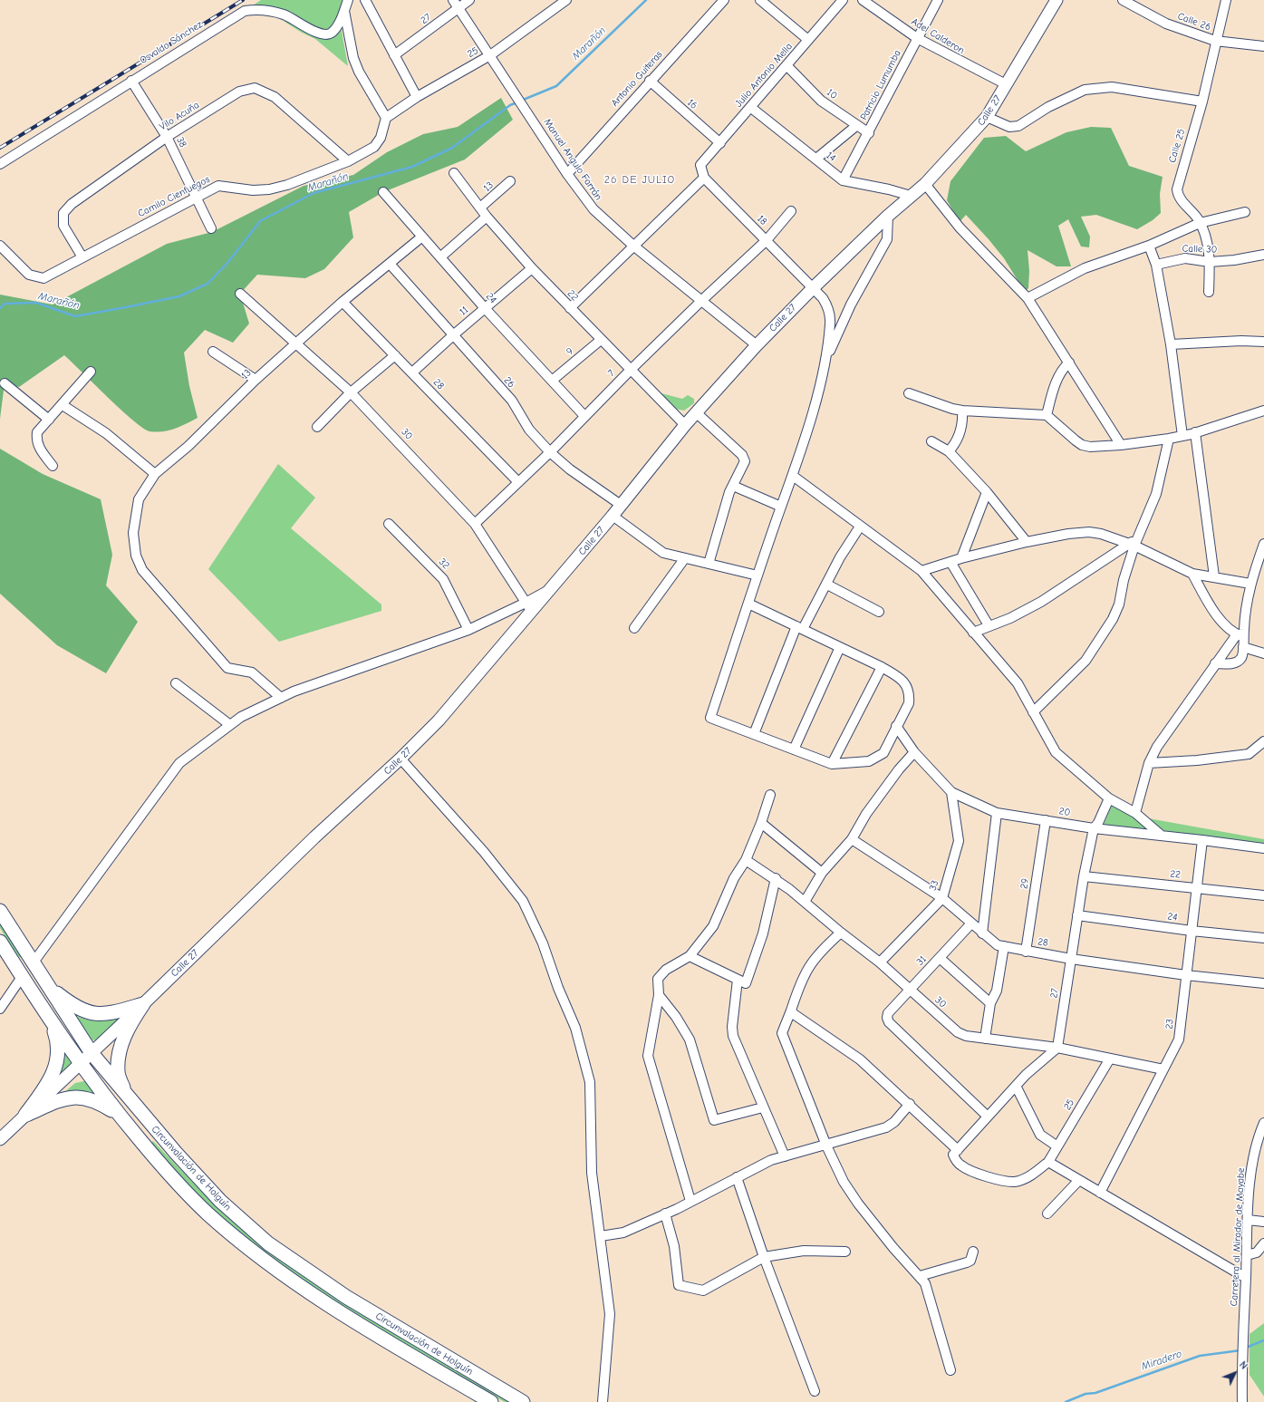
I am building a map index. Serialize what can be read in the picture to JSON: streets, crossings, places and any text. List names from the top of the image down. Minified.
{"streets":{"highway":["Circunvalación de Holguín"],"main road":["Calle 27"],"street":["27","Calle 26","Adel Calderon","Osvaldo Sánchez","25","Julio Antonio Mella","Antonio Guiteras","Patricio Lumumba","10","16","Vilo Acuña","38","Calle 25","14","Manuel Angulo Farrán","13","Camilo Cienfuegos","18","Calle 30","22","24","11","9","7","26","28","30","32","20","29","33","31","23","Carretera al Mirador de Mayabe"]},"crossings":[["27","Manuel Angulo Farrán"],["27","22"],["27","24"],["27","28"],["27","30"],["27","20"],["Calle 26","Calle 25"],["Adel Calderon","Patricio Lumumba"],["Adel Calderon","Calle 27"],["Osvaldo Sánchez","38"],["25","Manuel Angulo Farrán"],["25","Camilo Cienfuegos"],["25","30"],["Julio Antonio Mella","10"],["Julio Antonio Mella","16"],["Julio Antonio Mella","14"],["Julio Antonio Mella","18"],["Antonio Guiteras","16"],["Antonio Guiteras","Manuel Angulo Farrán"],["Patricio Lumumba","10"],["Patricio Lumumba","14"],["Calle 27","14"],["Calle 27","Manuel Angulo Farrán"],["Calle 27","18"],["Calle 27","22"],["Calle 27","26"],["Calle 27","30"],["Calle 27","Circunvalación de Holguín"],["Vilo Acuña","38"],["Vilo Acuña","Camilo Cienfuegos"],["38","Camilo Cienfuegos"],["Calle 25","Calle 30"],["Manuel Angulo Farrán","7"],["13","22"],["13","24"],["13","26"],["13","28"],["13","30"],["18","7"],["22","11"],["22","9"],["22","7"],["22","23"],["24","11"],["24","9"],["24","7"],["24","23"],["11","26"],["11","28"],["7","26"],["7","28"],["7","30"],["28","29"],["28","33"],["28","31"],["28","23"],["30","33"],["30","31"],["30","23"],["20","29"],["20","33"],["20","23"]],"districts":["26 DE JULIO"],"water":["Marañón","Miradero"],"north":"top right"}
